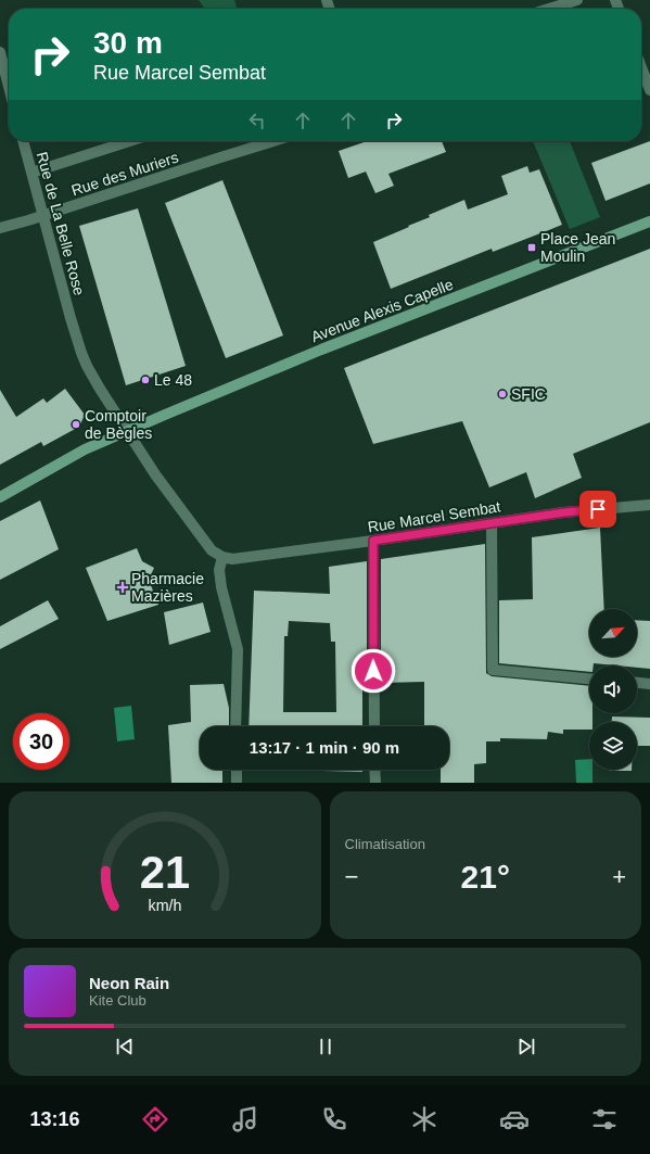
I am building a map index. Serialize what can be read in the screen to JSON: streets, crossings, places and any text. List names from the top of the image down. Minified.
{"streets":{"street":["Rue des Muriers","Rue de La Belle Rose","Avenue Alexis Capelle","Rue Marcel Sembat"]},"crossings":[["Rue des Muriers","Rue de La Belle Rose"],["Rue de La Belle Rose","Avenue Alexis Capelle"],["Rue de La Belle Rose","Rue Marcel Sembat"]],"places":{"transit":["Place Jean Moulin"],"other":["Le 48","SFIC","Comptoir de Bègles"],"health":["Pharmacie Mazières"]},"north":"top right","page":{"turn":["30 m","Rue Marcel Sembat"],"limit":"30","trip":"13:17 · 1 min · 90 m","tile":"Climatisation","heat":["−","21°","+"],"song":["Neon Rain","Kite Club"],"tabs":"13:16","gauge":["21","km/h"]}}
